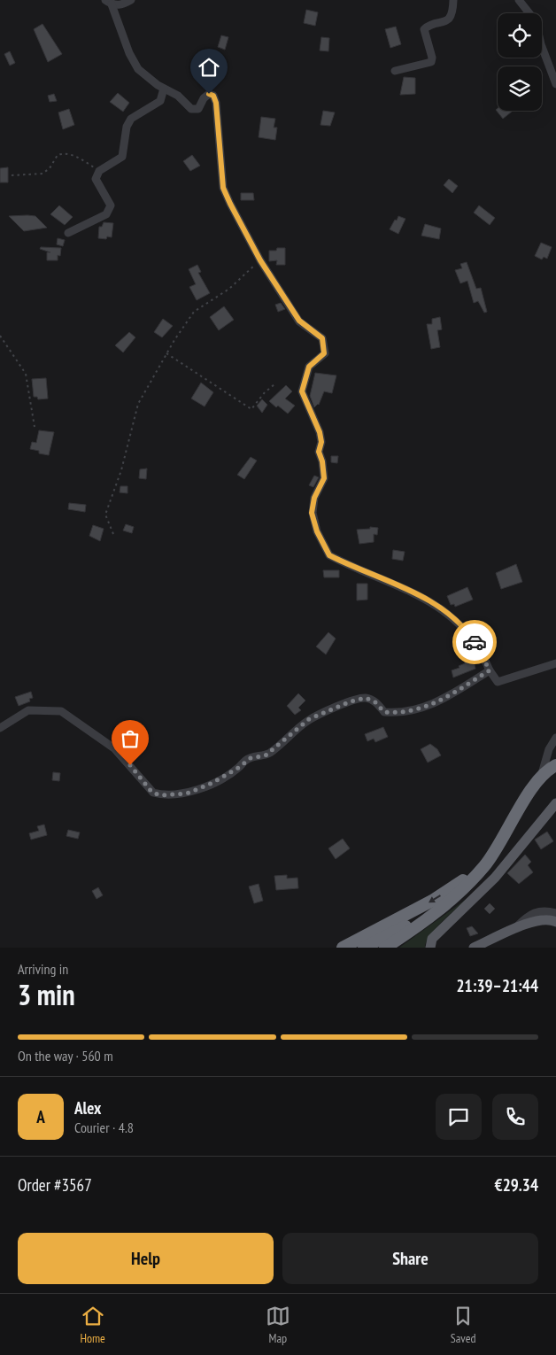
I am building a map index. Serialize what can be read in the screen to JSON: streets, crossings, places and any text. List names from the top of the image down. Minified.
{"page":{"heading":["3 min","Arriving in","21:39–21:44"],"panel":["Alex","Courier · 4.8","Order #3567","€29.34"],"bar":"On the way · 560 m","round":"A","buttons":["Help","Share"],"tabs":["Home","Map","Saved"]}}
